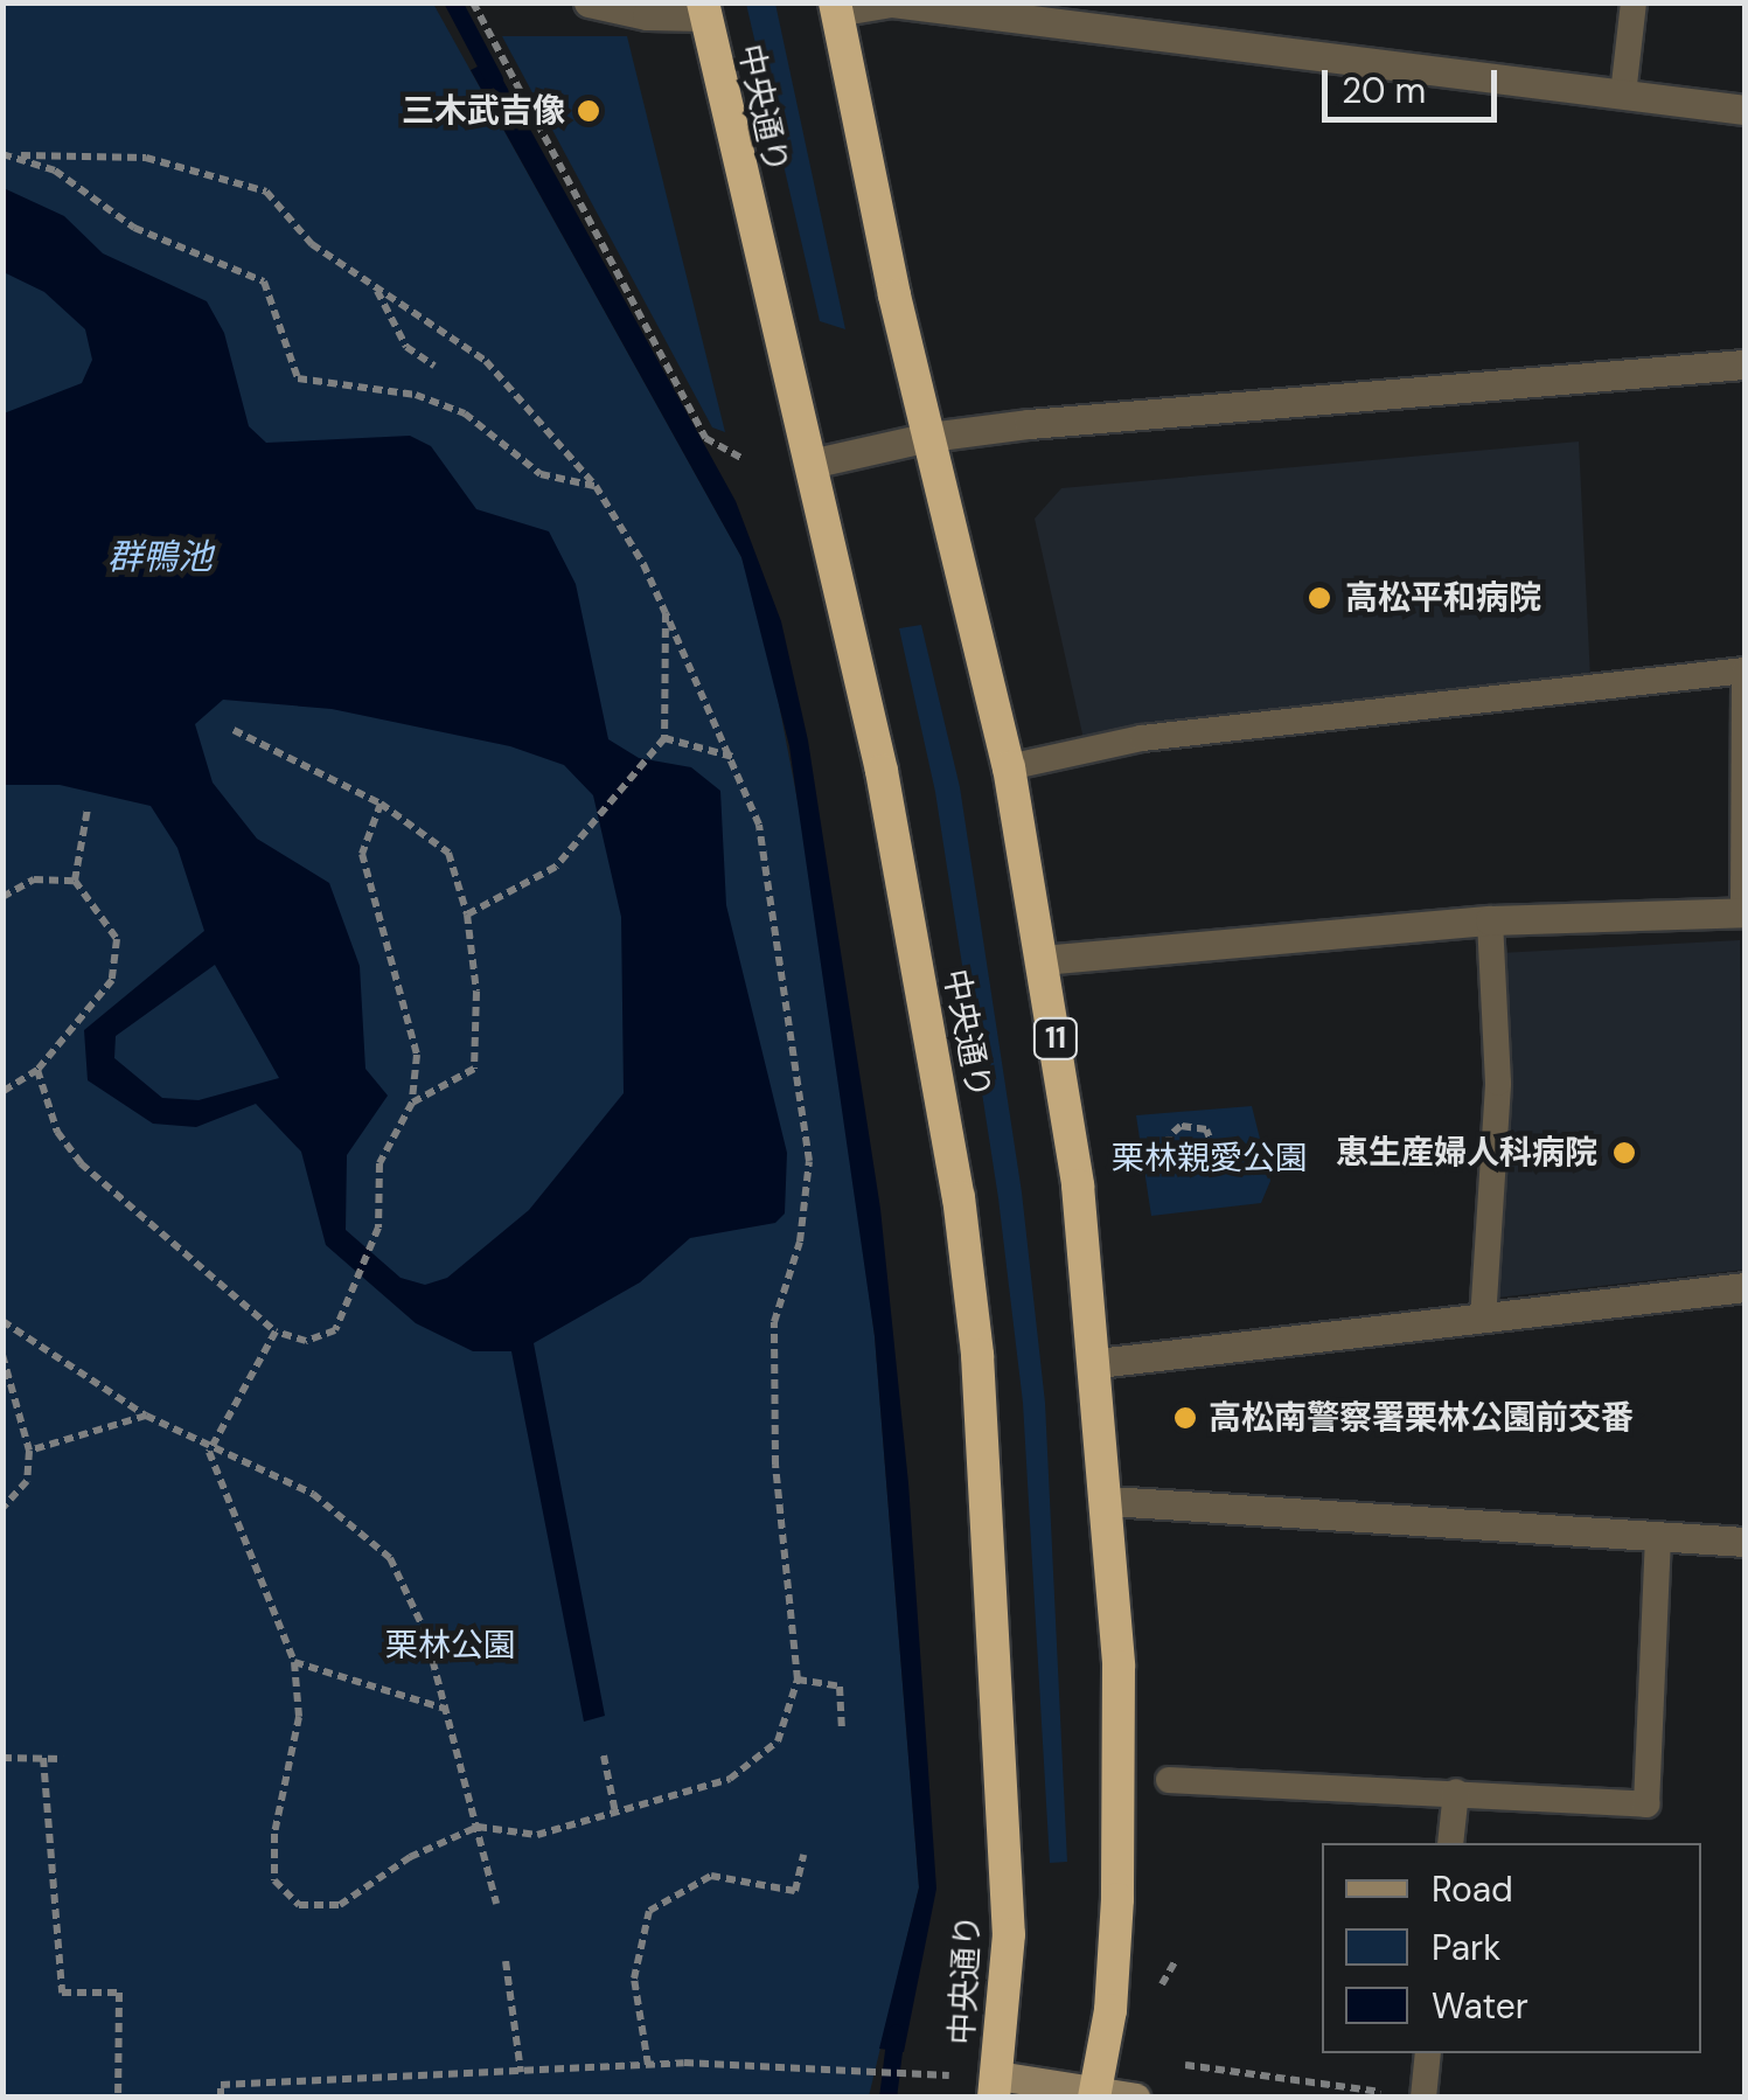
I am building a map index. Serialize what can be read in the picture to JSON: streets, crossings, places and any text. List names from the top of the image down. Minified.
{"streets":{"highway":["中央通り","11"]},"water":["群鴨池"],"parks":["栗林親愛公園","栗林公園"],"places":["三木武吉像","高松平和病院","恵生産婦人科病院","高松南警察署栗林公園前交番"],"legend":["Road","Park","Water"],"scale_bar":"20 m"}
